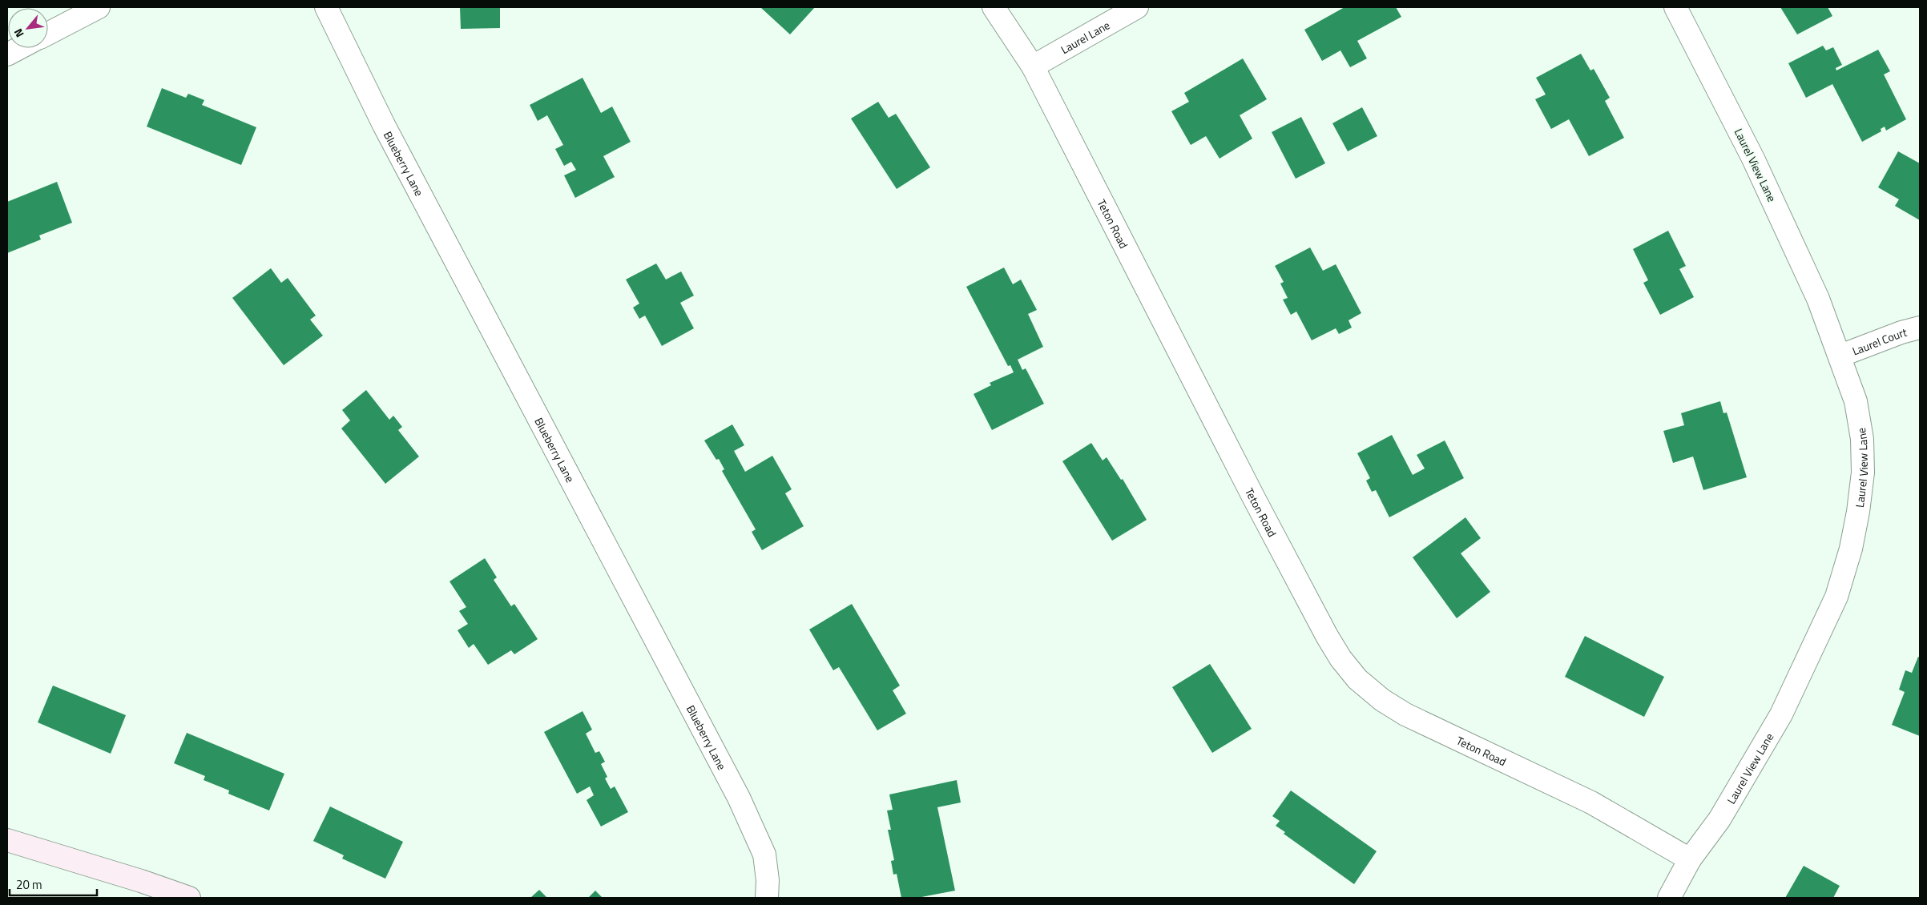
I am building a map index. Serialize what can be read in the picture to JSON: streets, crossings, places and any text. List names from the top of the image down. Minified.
{"streets":{"street":["Laurel Lane","Blueberry Lane","Laurel View Lane","Teton Road","Laurel Court"]},"crossings":[["Laurel Lane","Teton Road"],["Laurel View Lane","Teton Road"],["Laurel View Lane","Laurel Court"]],"scale_bar":"20 m","north":"bottom left"}
